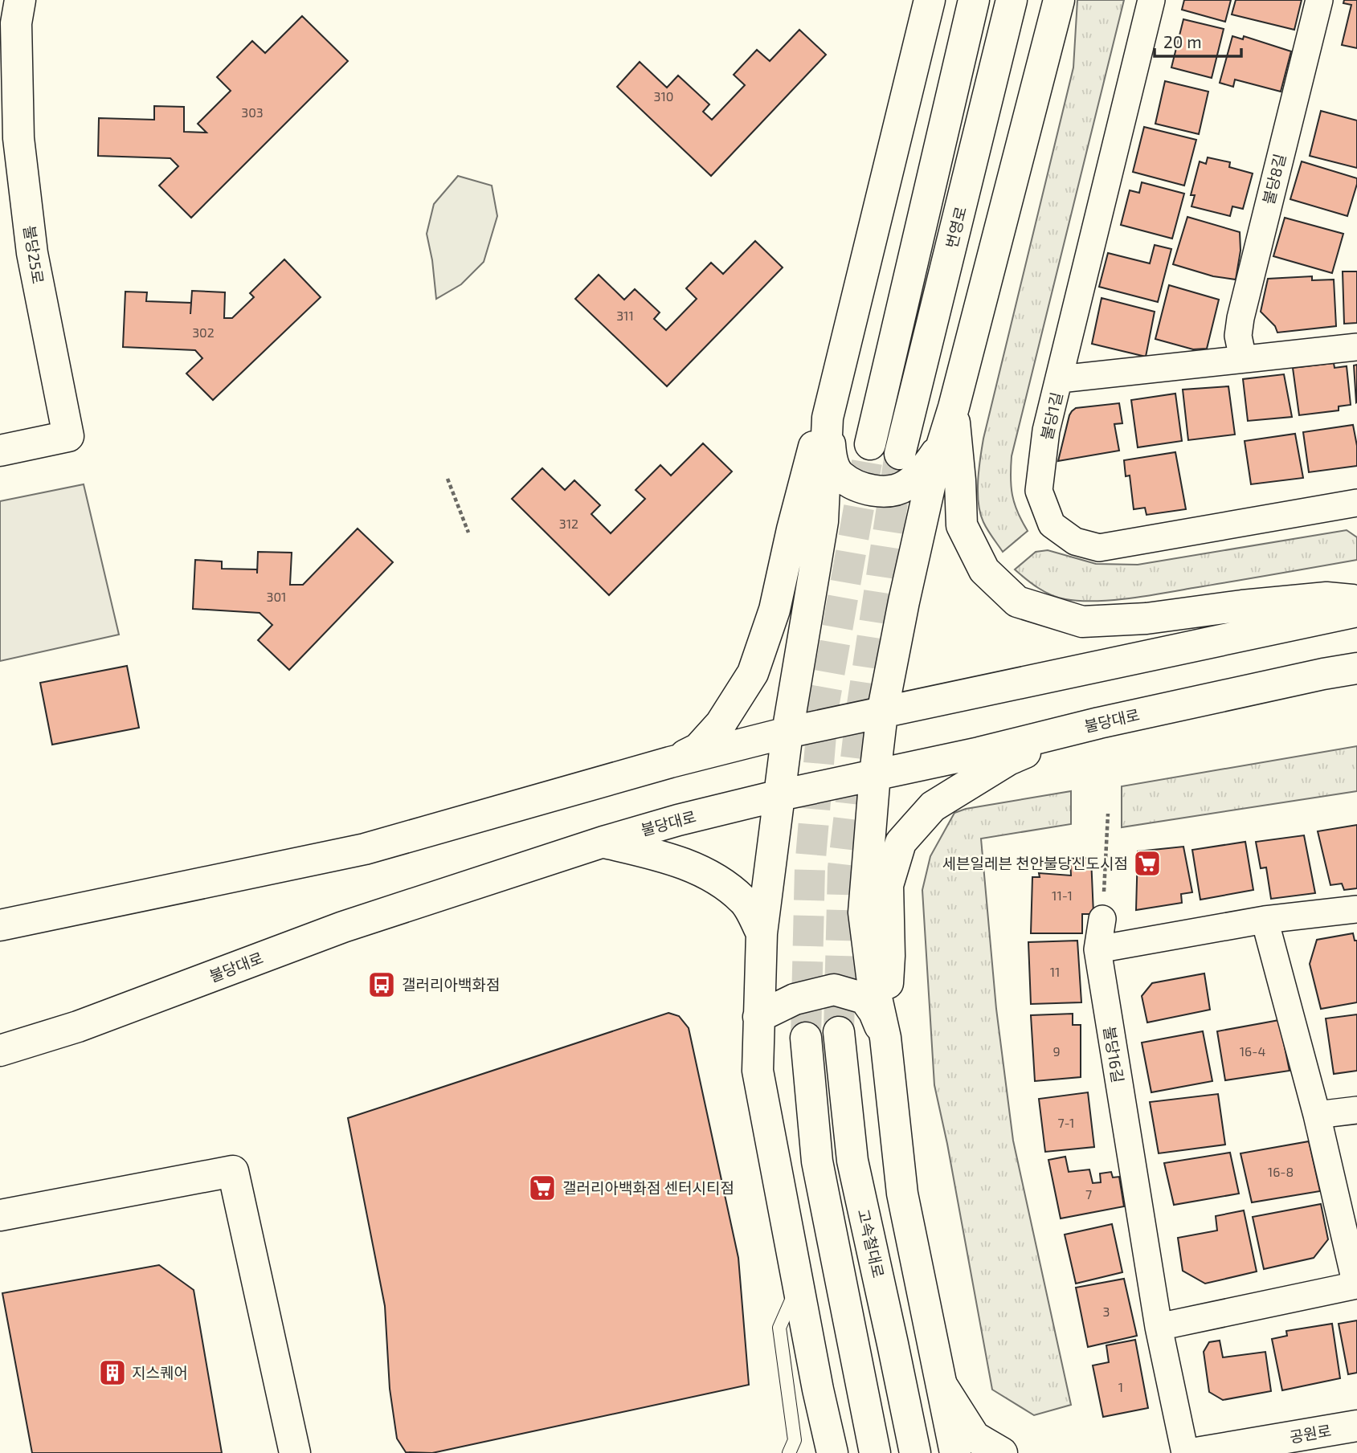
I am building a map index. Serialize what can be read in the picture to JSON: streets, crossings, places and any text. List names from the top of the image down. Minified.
{"streets":{"main road":["번영로","불당25로","불당대로","고속철대로","공원로"],"street":["불당8길","불당1길","불당16길"]},"places":{"supermarket":["세븐일레븐 천안불당신도시점","갤러리아백화점 센터시티점"],"bus stop":["갤러리아백화점"],"building":["지스퀘어"]},"house_numbers":["310","303","311","302","312","301","11-1","11","9","16-4","7-1","16-8","7","3","1"],"scale_bar":"20 m"}
